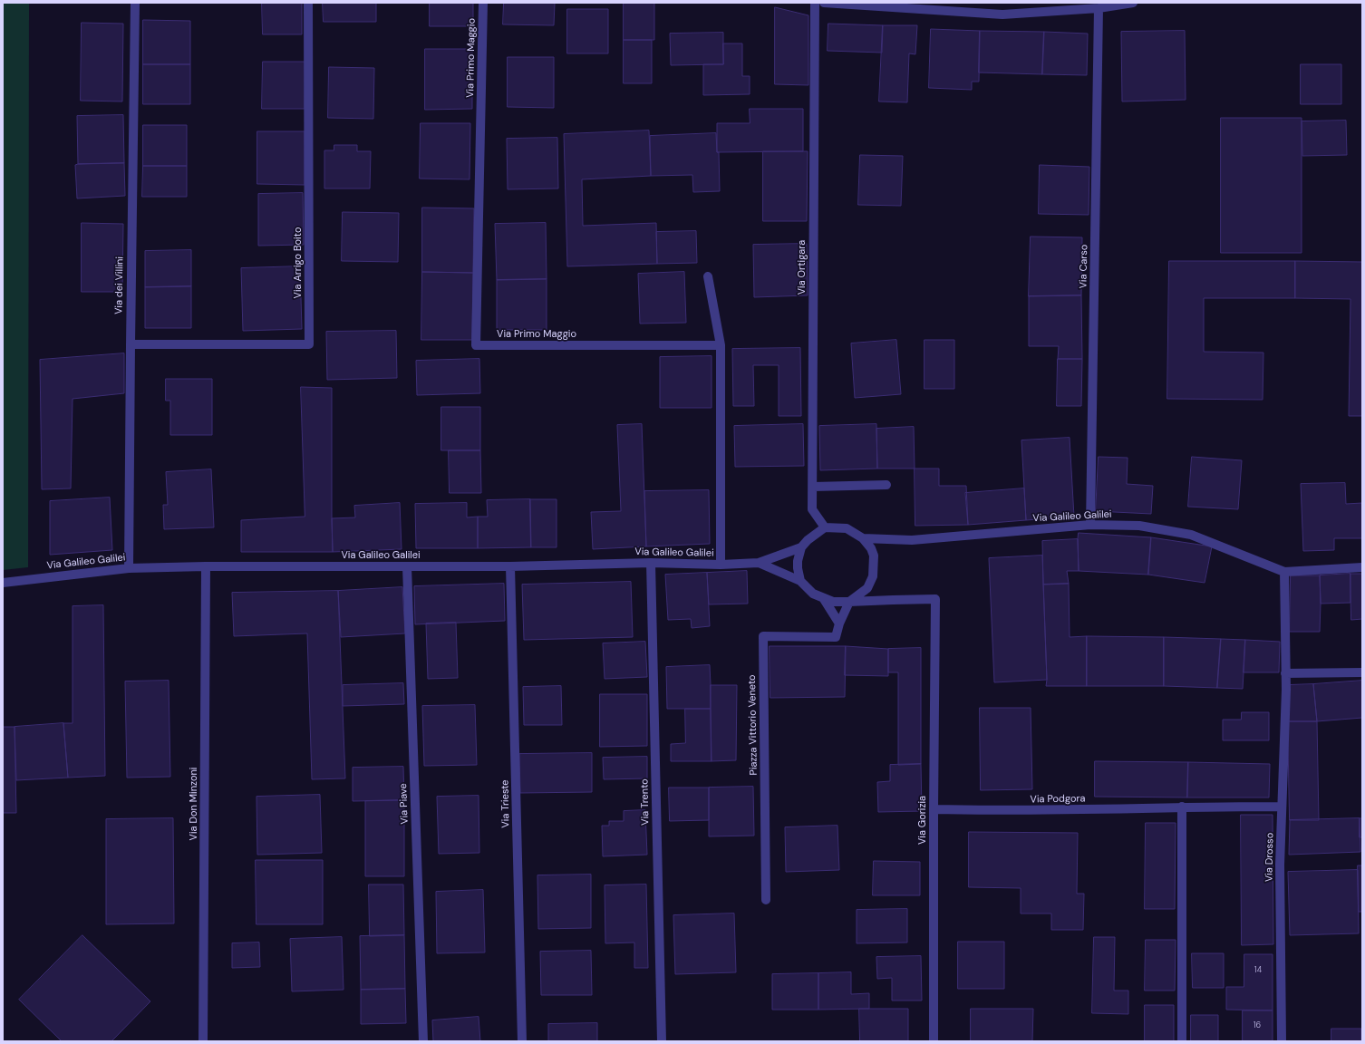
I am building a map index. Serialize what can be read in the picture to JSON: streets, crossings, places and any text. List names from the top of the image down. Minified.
{"streets":{"street":["Via Primo Maggio","Via Arrigo Boito","Via Carso","Via Ortigara","Via dei Villini","Via Galileo Galilei","Piazza Vittorio Veneto","Via Podgora","Via Trento","Via Don Minzoni","Via Piave","Via Trieste","Via Gorizia","Via Drosso"]},"crossings":[["Via Arrigo Boito","Via dei Villini"],["Via Carso","Via Galileo Galilei"],["Via Ortigara","Via Galileo Galilei"],["Via Ortigara","Piazza Vittorio Veneto"],["Via Ortigara","Via Gorizia"],["Via dei Villini","Via Galileo Galilei"],["Via Galileo Galilei","Piazza Vittorio Veneto"],["Via Galileo Galilei","Via Trento"],["Via Galileo Galilei","Via Don Minzoni"],["Via Galileo Galilei","Via Piave"],["Via Galileo Galilei","Via Trieste"],["Via Galileo Galilei","Via Gorizia"],["Via Galileo Galilei","Via Drosso"],["Piazza Vittorio Veneto","Via Gorizia"],["Via Podgora","Via Gorizia"],["Via Podgora","Via Drosso"]],"house_numbers":["14","16"]}
